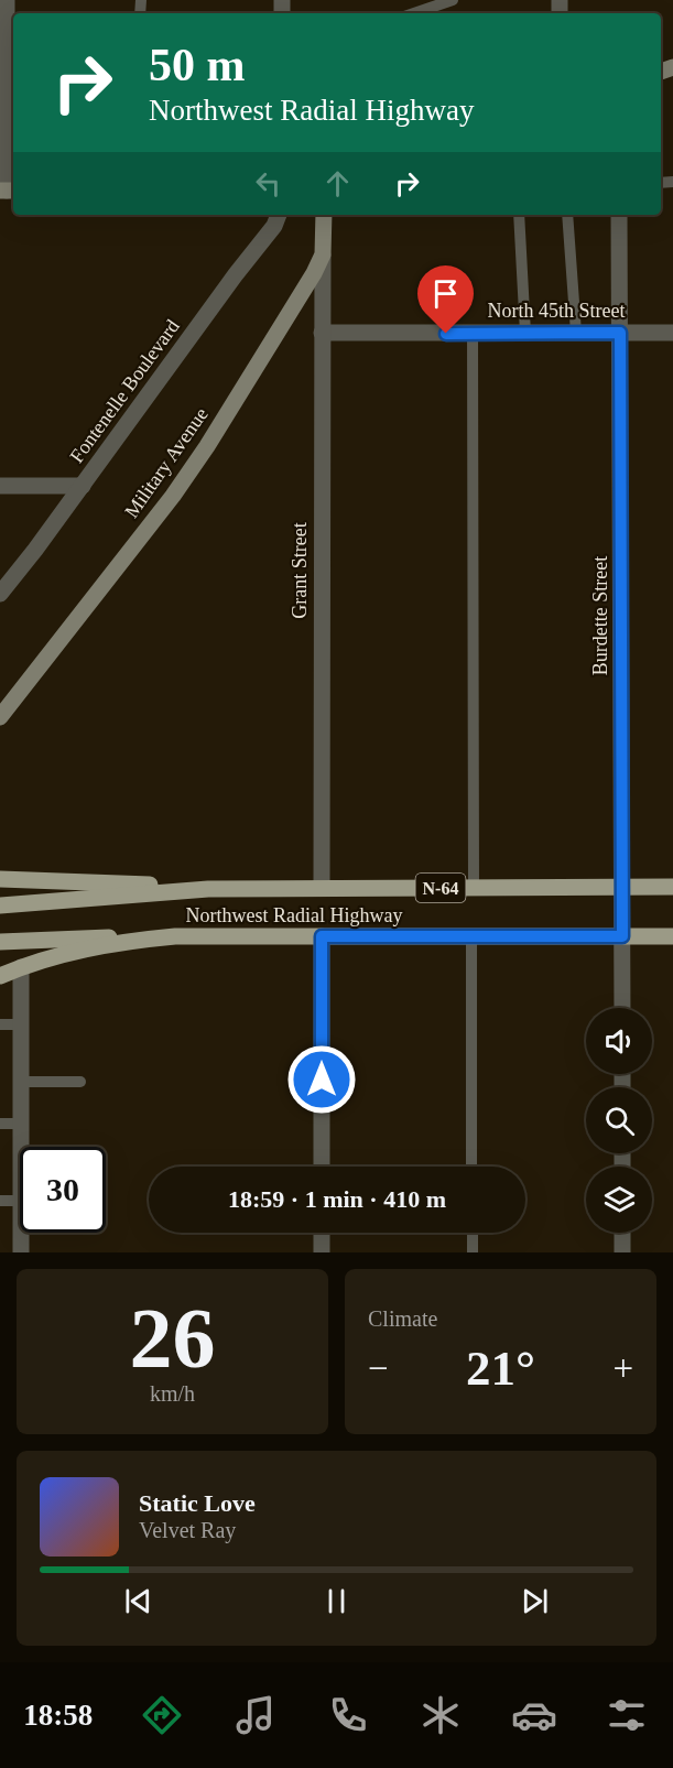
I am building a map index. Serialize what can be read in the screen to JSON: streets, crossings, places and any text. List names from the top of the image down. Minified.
{"streets":{"main road":["Military Avenue","N-64","Northwest Radial Highway"],"street":["North 45th Street","Fontenelle Boulevard","Grant Street","Burdette Street"]},"crossings":[["North 45th Street","Grant Street"],["North 45th Street","Burdette Street"],["Military Avenue","Grant Street"],["Grant Street","Northwest Radial Highway"],["Burdette Street","Northwest Radial Highway"]],"page":{"turn":["50 m","Northwest Radial Highway"],"limit":"30","trip":"18:59 · 1 min · 410 m","tile":[["26","km/h"],"Climate"],"heat":["−","21°","+"],"song":["Static Love","Velvet Ray"],"tabs":"18:58"}}
